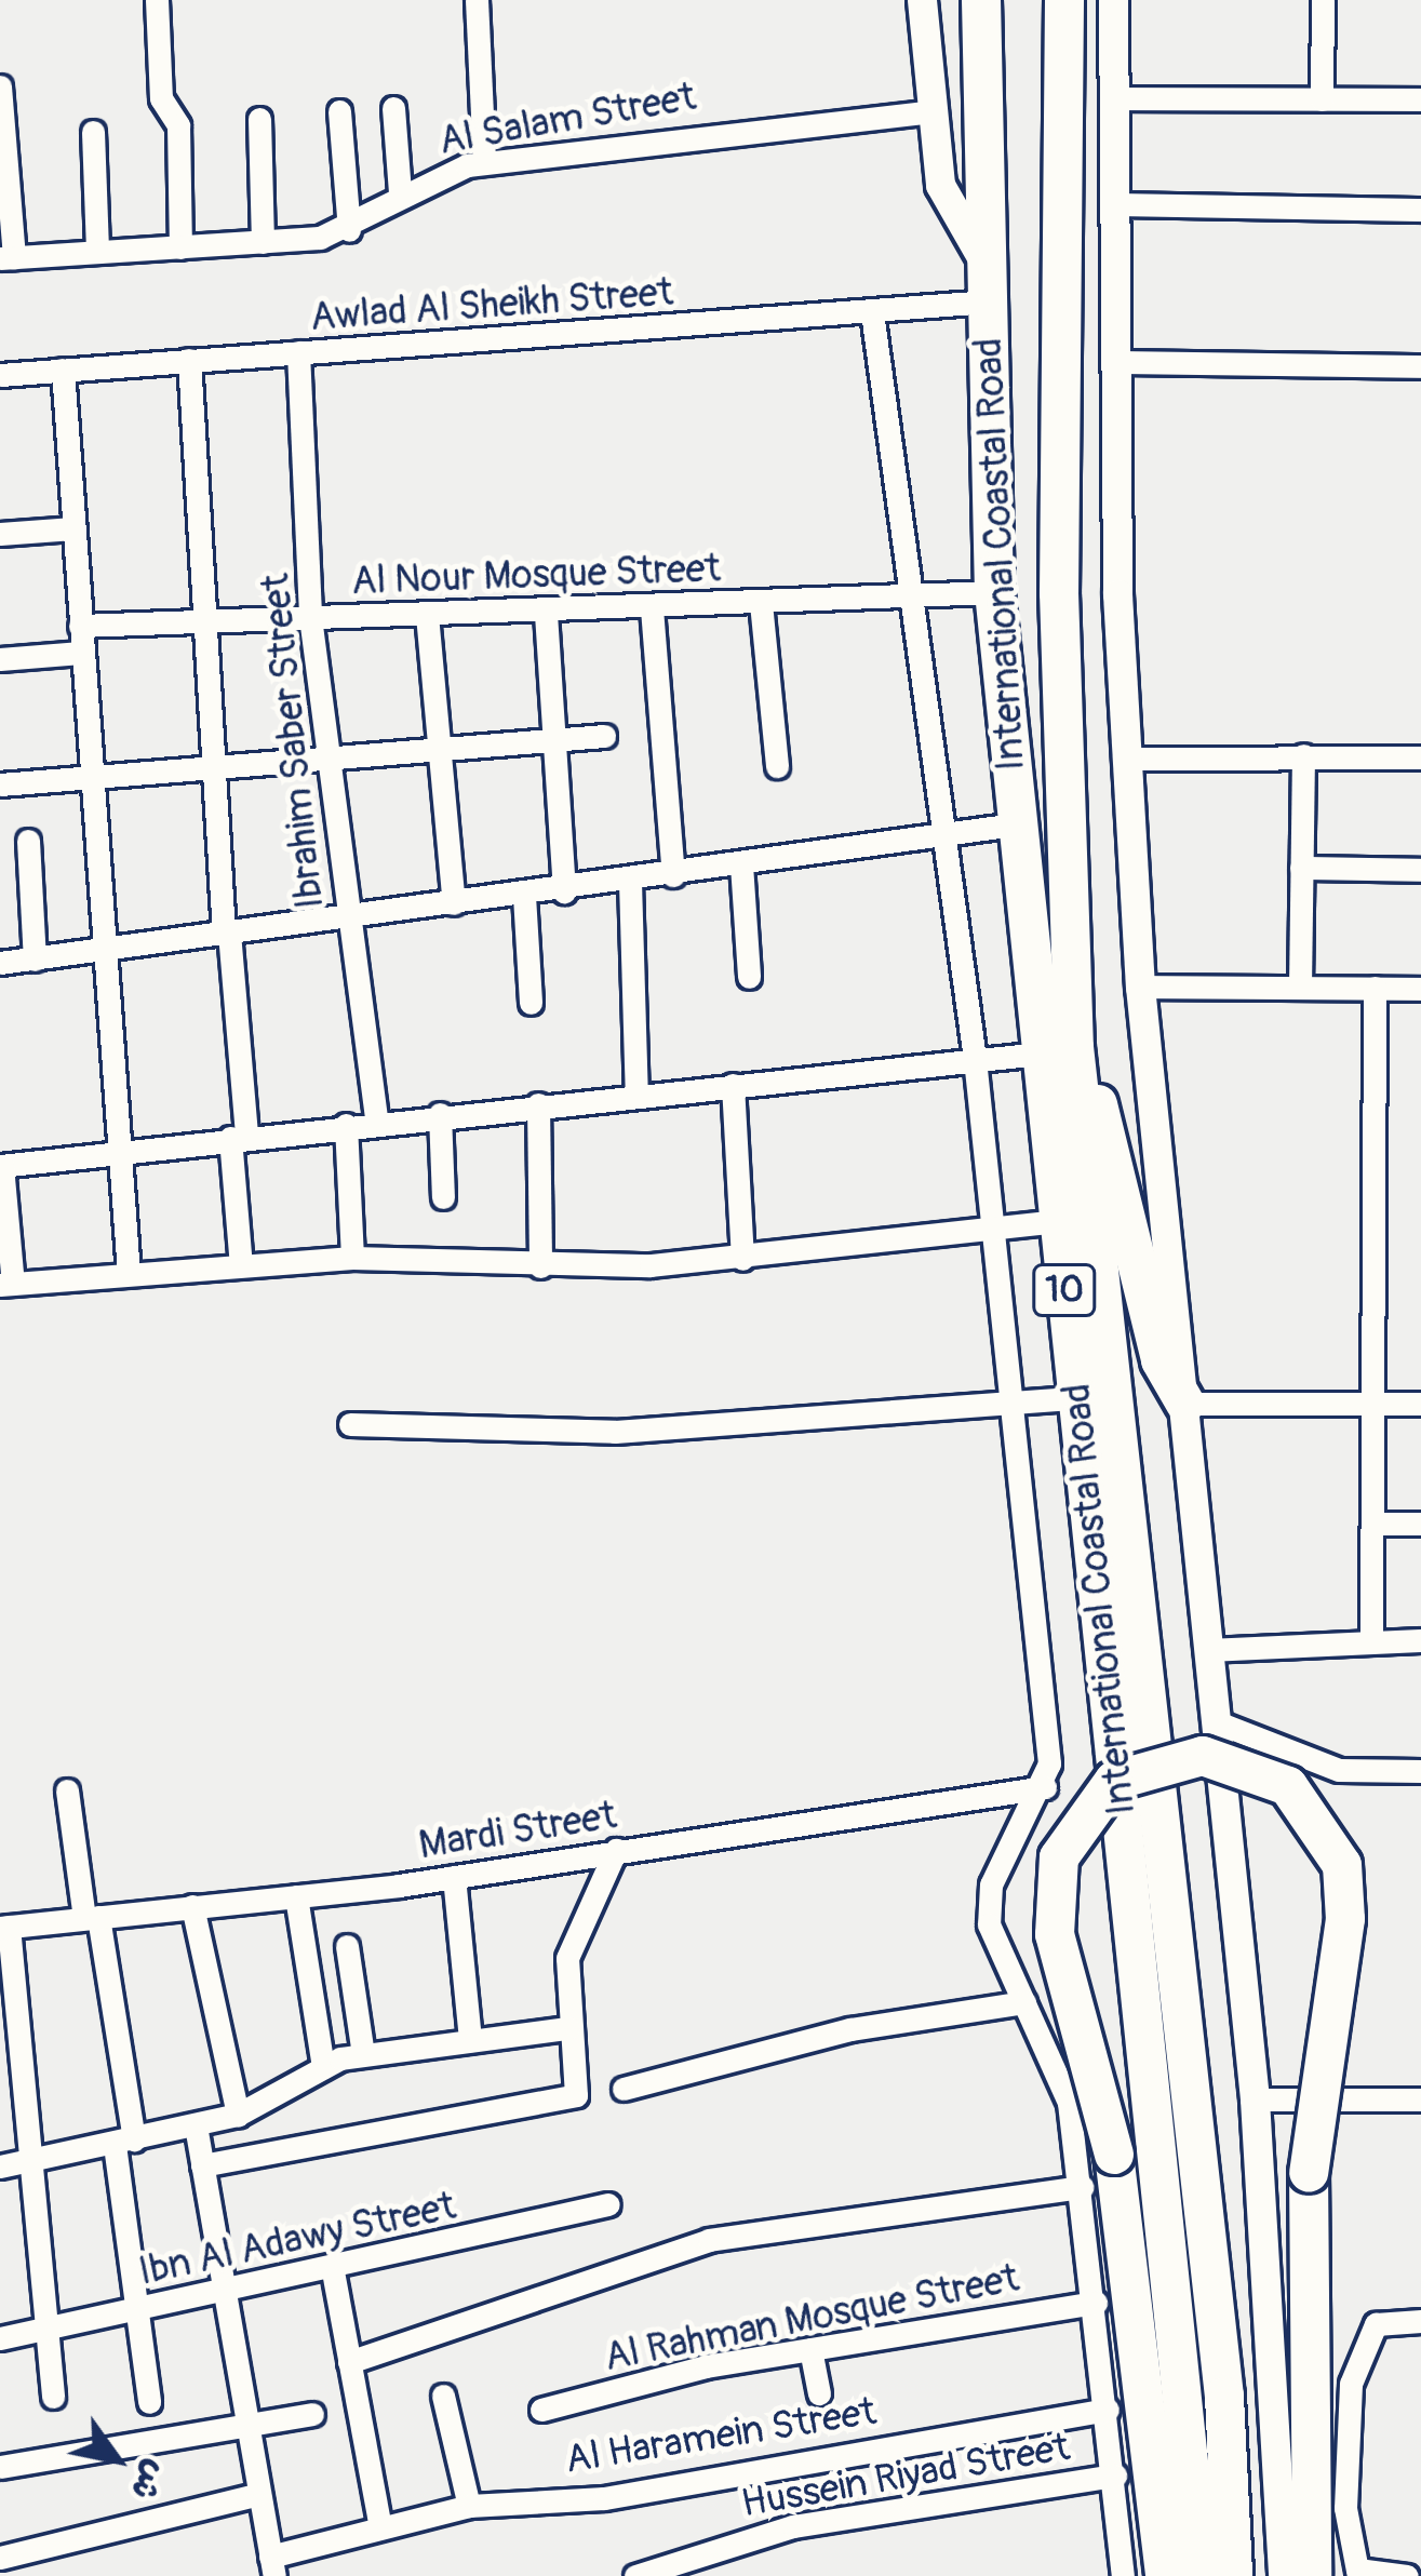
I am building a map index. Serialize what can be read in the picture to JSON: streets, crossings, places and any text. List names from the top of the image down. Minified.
{"streets":{"highway":["International Coastal Road","10"],"street":["Al Salam Street","Awlad Al Sheikh Street","Al Nour Mosque Street","Ibrahim Saber Street","Mardi Street","Ibn Al Adawy Street","Al Rahman Mosque Street","Al Haramein Street","Hussein Riyad Street"]},"crossings":[["Awlad Al Sheikh Street","International Coastal Road"],["Awlad Al Sheikh Street","Ibrahim Saber Street"],["International Coastal Road","Al Nour Mosque Street"],["Al Nour Mosque Street","Ibrahim Saber Street"]],"north":"bottom right"}
